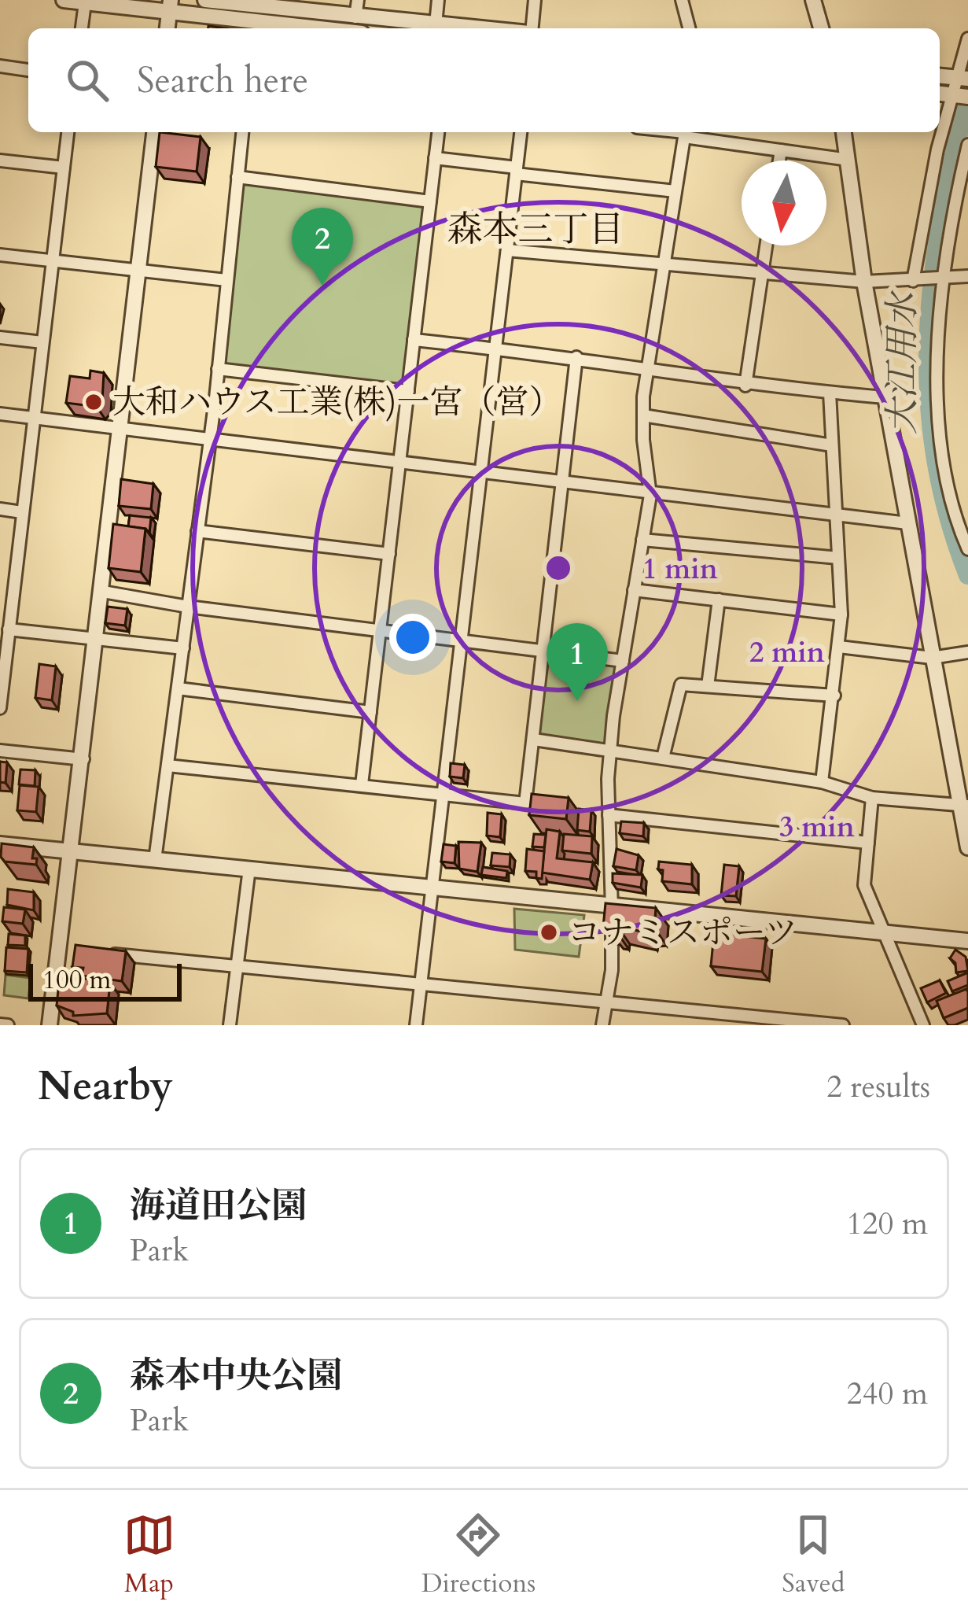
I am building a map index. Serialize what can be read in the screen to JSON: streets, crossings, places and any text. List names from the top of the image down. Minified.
{"districts":["森本三丁目"],"water":["大江用水"],"places":["大和ハウス工業(株)一宮（営）","コナミスポーツ"],"scale_bar":"100 m","north":"bottom","page":{"search":"Search here","pins":["2","1"],"scale":"100 m","heading":["Nearby","2 results"],"list":[{"mark":"1","name":"海道田公園","note":"Park","value":"120 m"},{"mark":"2","name":"森本中央公園","note":"Park","value":"240 m"}],"nav":["Map","Directions","Saved"]},"rings":["1 min","2 min","3 min"]}
